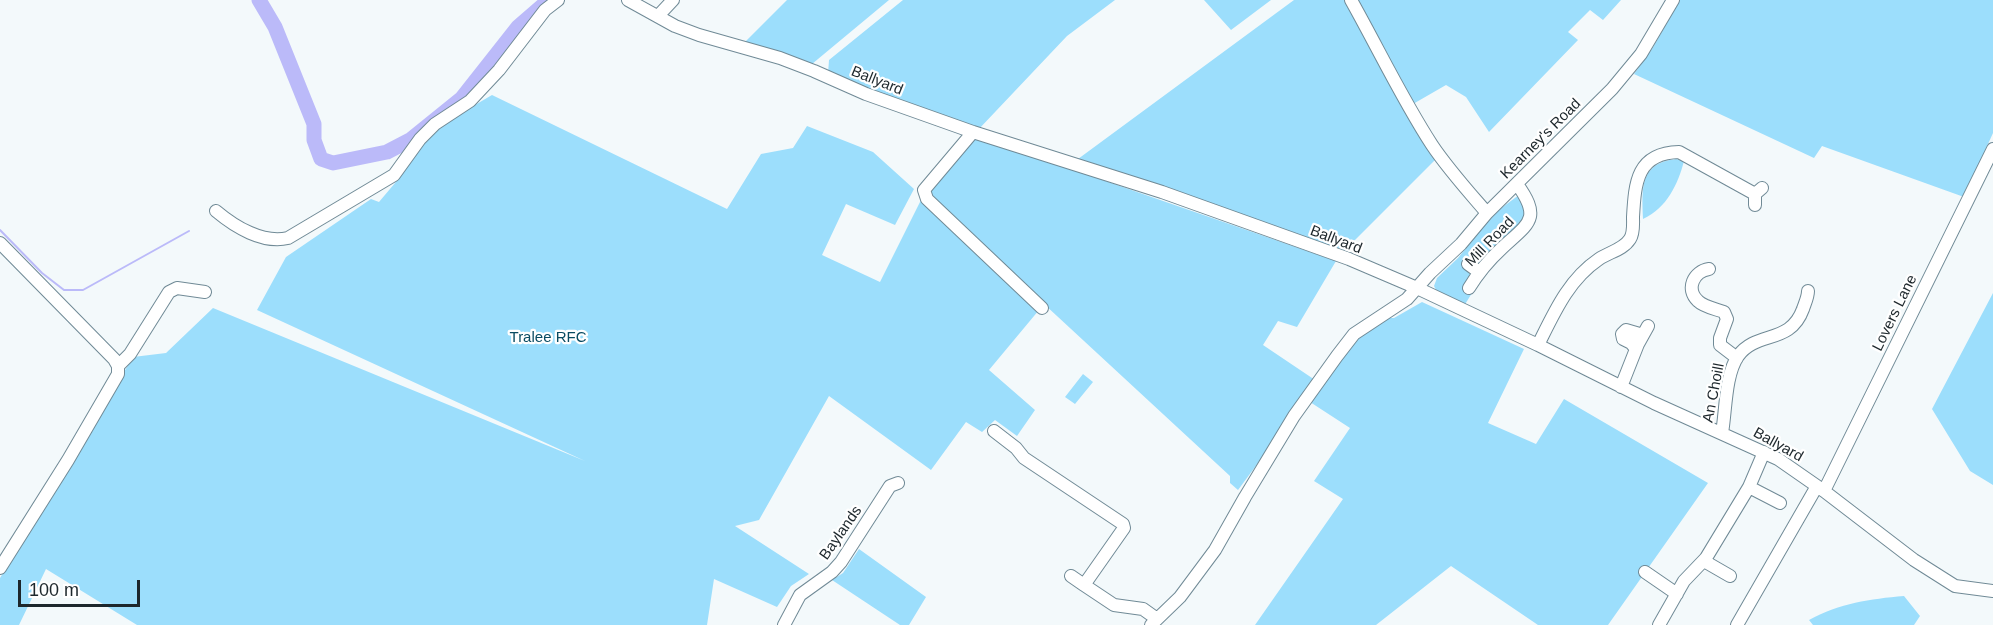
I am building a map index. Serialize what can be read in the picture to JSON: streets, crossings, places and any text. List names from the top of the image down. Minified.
{"streets":{"street":["Ballyard","Kearney's Road","Mill Road","Lovers Lane","An Choill","Baylands"]},"crossings":[["Ballyard","Kearney's Road"],["Ballyard","Lovers Lane"],["Ballyard","An Choill"],["Kearney's Road","Mill Road"]],"parks":["Tralee RFC"],"scale_bar":"100 m"}
